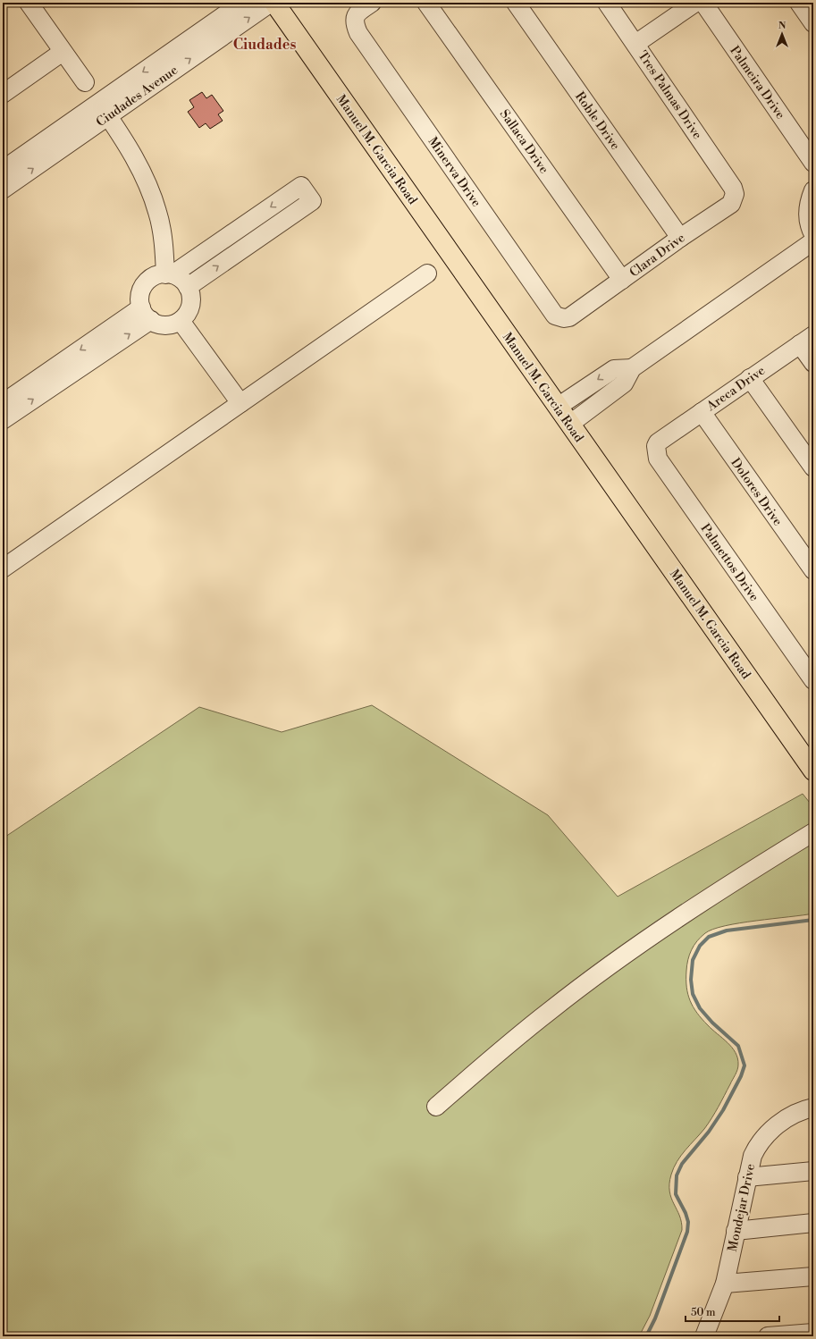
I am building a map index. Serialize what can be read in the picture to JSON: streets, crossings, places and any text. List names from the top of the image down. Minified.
{"streets":{"main road":["Manuel M. Garcia Road"],"street":["Palmeira Drive","Tres Palmas Drive","Ciudades Avenue","Roble Drive","Sallaca Drive","Minerva Drive","Clara Drive","Areca Drive","Dolores Drive","Palmettos Drive","Mondejar Drive"]},"crossings":[["Tres Palmas Drive","Clara Drive"],["Roble Drive","Clara Drive"],["Sallaca Drive","Clara Drive"],["Minerva Drive","Clara Drive"],["Areca Drive","Dolores Drive"],["Areca Drive","Palmettos Drive"]],"districts":["Ciudades"],"scale_bar":"50 m","north":"top"}
